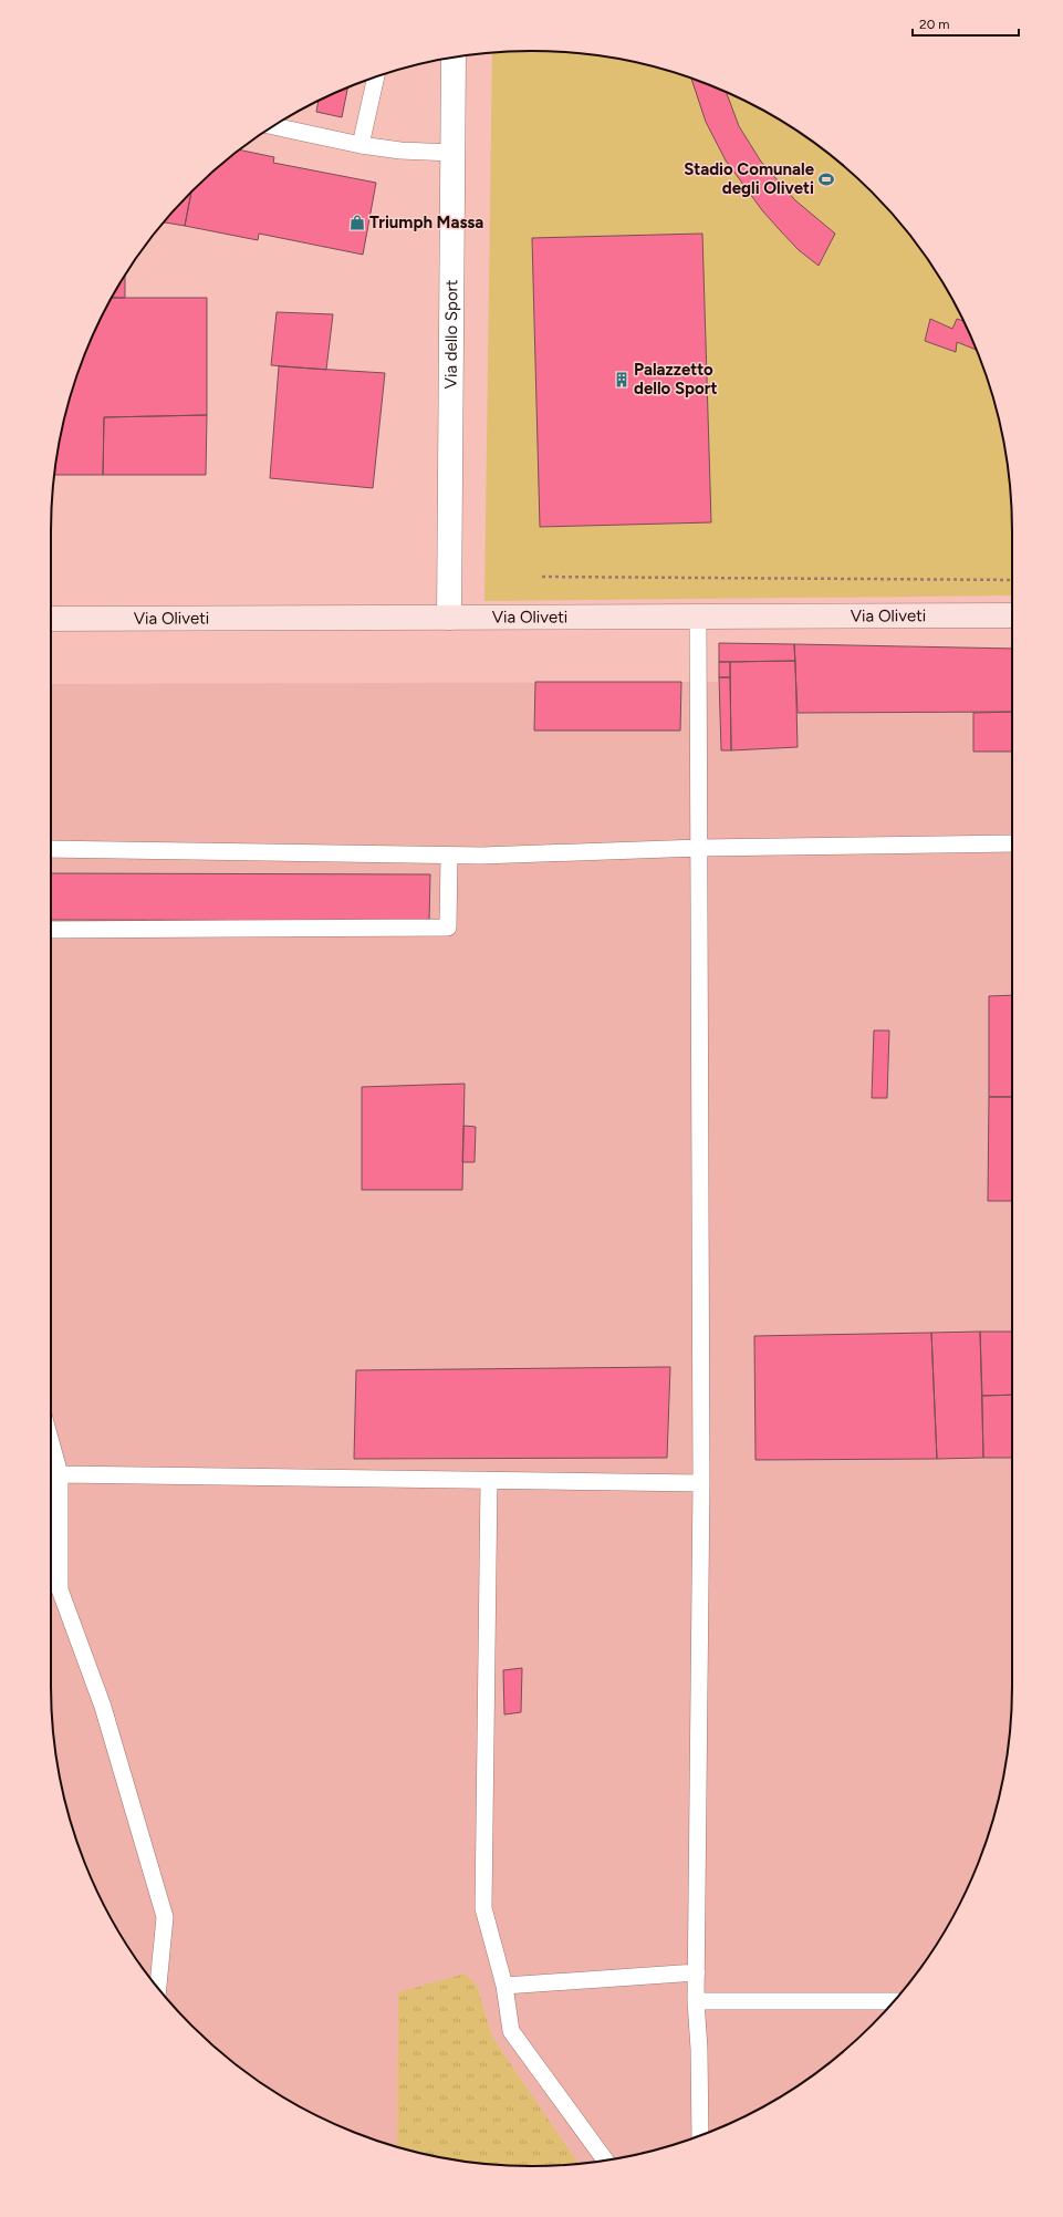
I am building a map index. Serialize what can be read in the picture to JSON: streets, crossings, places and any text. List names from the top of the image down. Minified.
{"streets":{"main road":["Via Oliveti"],"street":["Via dello Sport"]},"crossings":[["Via dello Sport","Via Oliveti"]],"places":{"sports":["Stadio Comunale degli Oliveti"],"shop":["Triumph Massa"],"building":["Palazzetto dello Sport"]},"scale_bar":"20 m"}
